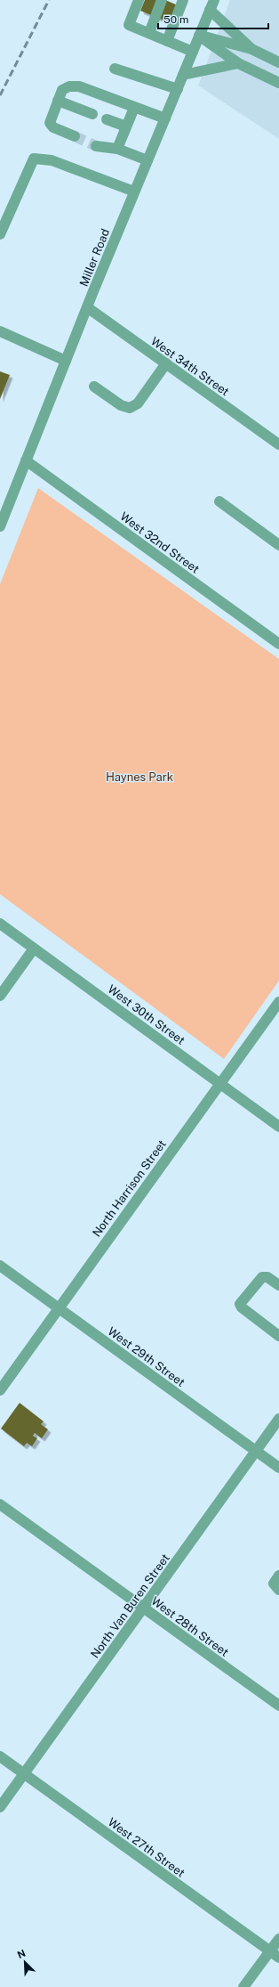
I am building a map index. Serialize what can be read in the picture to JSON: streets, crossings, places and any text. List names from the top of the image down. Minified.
{"streets":{"street":["Miller Road","West 34th Street","West 32nd Street","West 30th Street","North Harrison Street","West 29th Street","North Van Buren Street","West 28th Street","West 27th Street"]},"crossings":[["Miller Road","West 34th Street"],["Miller Road","West 32nd Street"],["West 30th Street","North Harrison Street"],["North Harrison Street","West 29th Street"],["West 29th Street","North Van Buren Street"],["North Van Buren Street","West 28th Street"],["North Van Buren Street","West 27th Street"]],"parks":["Haynes Park"],"scale_bar":"50 m","north":"top left"}
